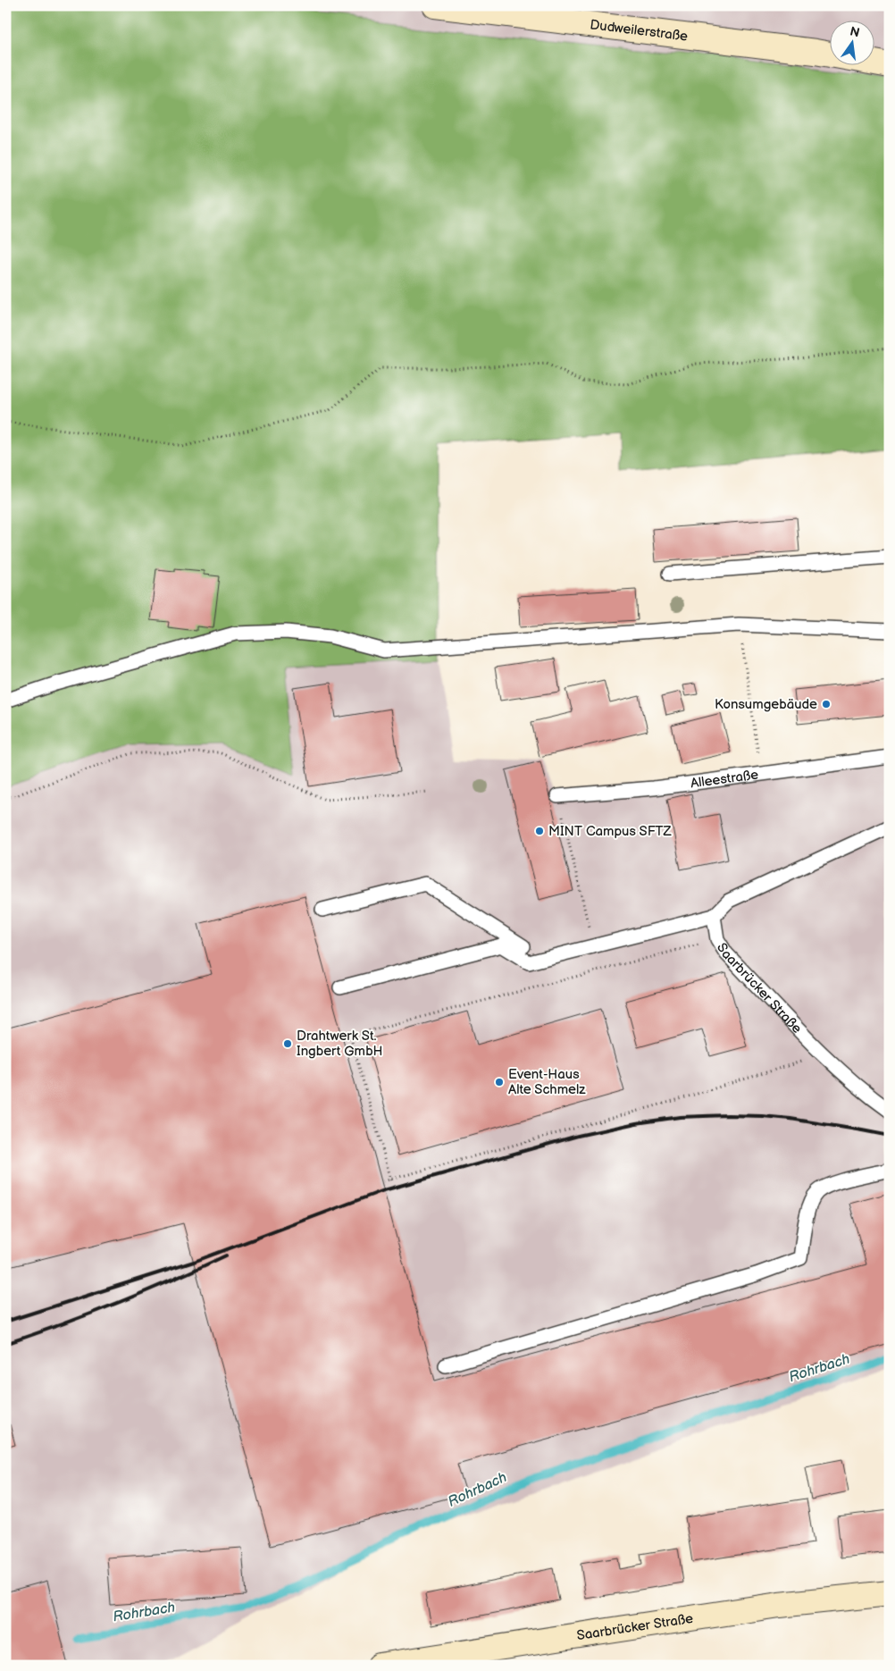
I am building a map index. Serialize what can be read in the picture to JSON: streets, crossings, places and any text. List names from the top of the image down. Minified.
{"streets":{"main road":["Dudweilerstraße","Saarbrücker Straße"],"lane":["Alleestraße"]},"water":["Rohrbach"],"places":["Konsumgebäude","MINT Campus SFTZ","Drahtwerk St. Ingbert GmbH","Event-Haus Alte Schmelz"],"north":"top"}
